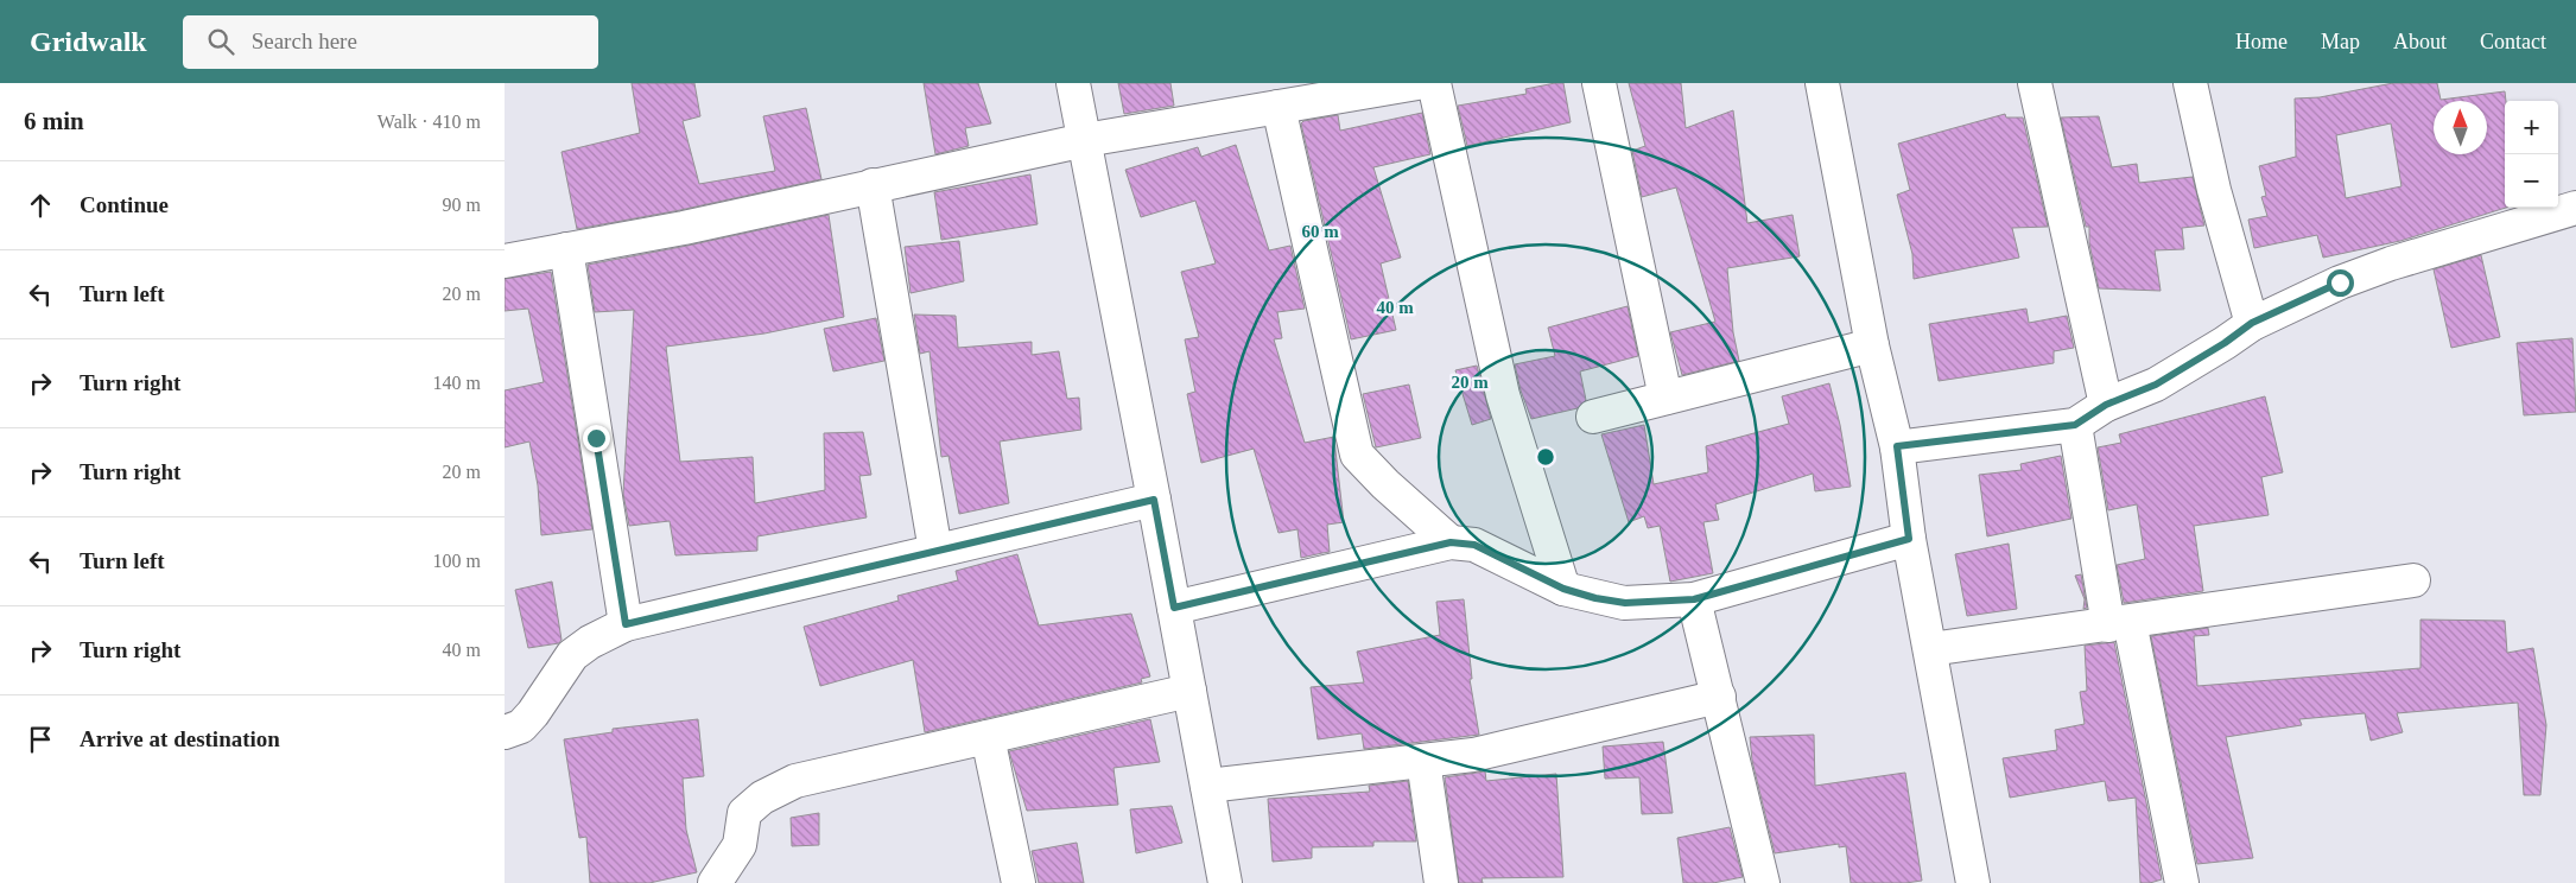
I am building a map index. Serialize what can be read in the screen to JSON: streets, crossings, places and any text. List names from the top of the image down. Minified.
{"north":"top","page":{"header":"Gridwalk","search":"Search here","nav":["Home","Map","About","Contact"],"heading":["6 min","Walk · 410 m"],"map_buttons":["+","−"],"list":[["Continue","90 m"],["Turn left","20 m"],["Turn right","140 m"],["Turn right","20 m"],["Turn left","100 m"],["Turn right","40 m"],"Arrive at destination"]},"rings":["60 m","40 m","20 m"]}
